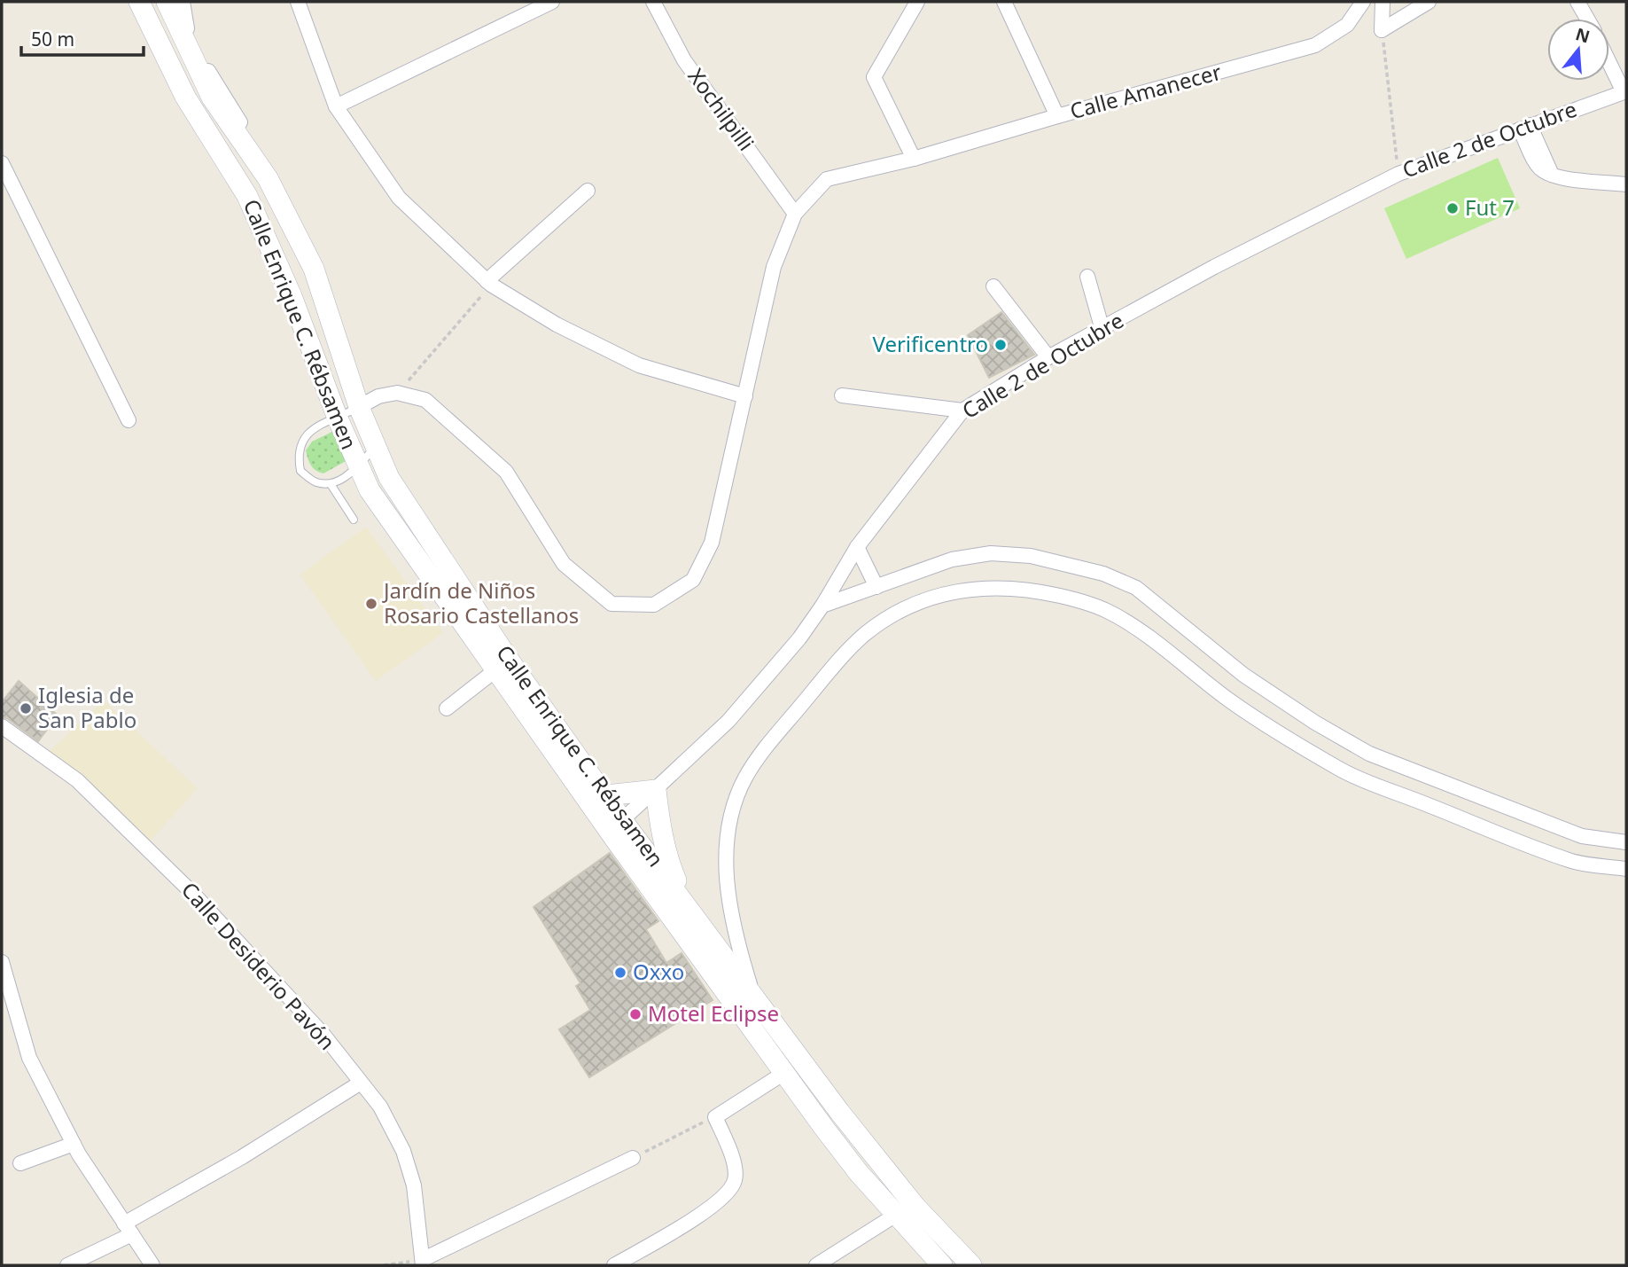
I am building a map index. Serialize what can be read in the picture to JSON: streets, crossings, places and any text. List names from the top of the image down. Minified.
{"streets":{"main road":["Calle Enrique C. Rébsamen"],"street":["Calle Amanecer","Xochilpilli","Calle 2 de Octubre","Calle Desiderio Pavón"]},"crossings":[["Calle Amanecer","Xochilpilli"],["Calle 2 de Octubre","Calle Enrique C. Rébsamen"]],"places":["Fut 7","Verificentro","Jardín de Niños Rosario Castellanos","Iglesia de San Pablo","Oxxo","Motel Eclipse"],"scale_bar":"50 m","north":"top"}
